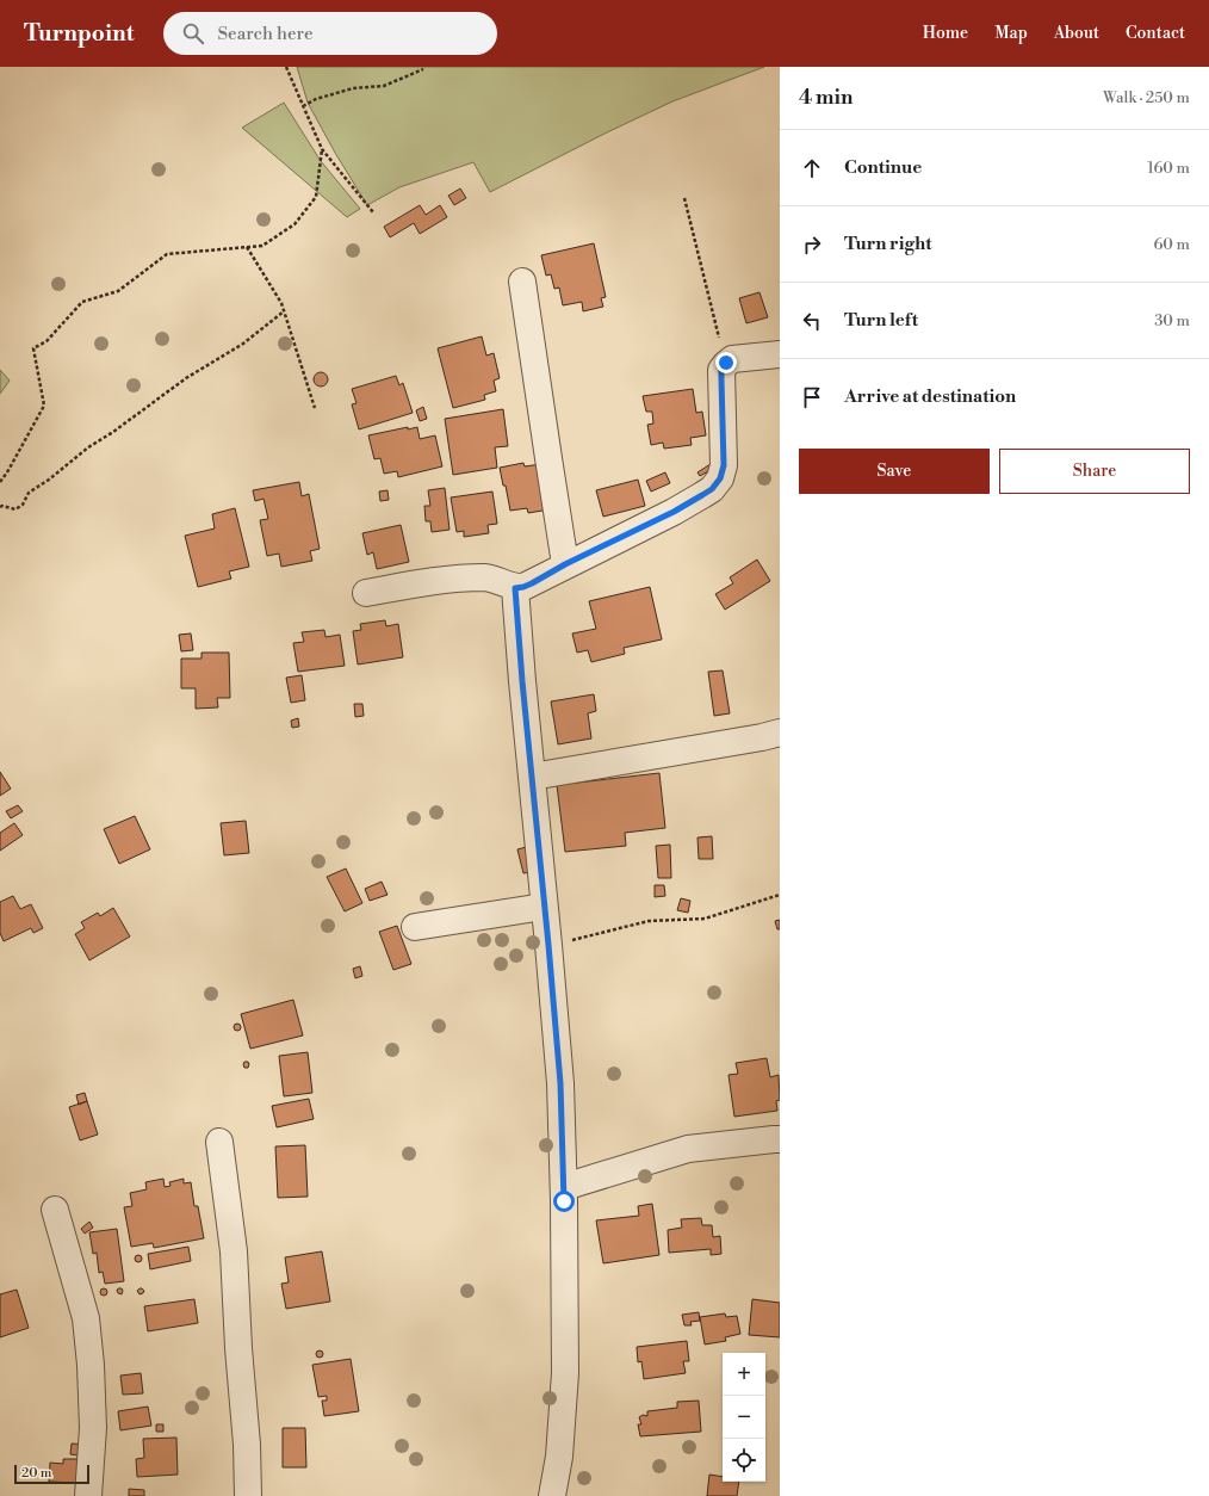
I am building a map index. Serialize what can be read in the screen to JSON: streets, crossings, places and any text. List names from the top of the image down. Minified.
{"scale_bar":"20 m","page":{"header":"Turnpoint","search":"Search here","nav":["Home","Map","About","Contact"],"heading":["4 min","Walk · 250 m"],"list":[["Continue","160 m"],["Turn right","60 m"],["Turn left","30 m"],"Arrive at destination"],"buttons":["Save","Share"],"map_buttons":["+","−"],"scale":"20 m"}}
